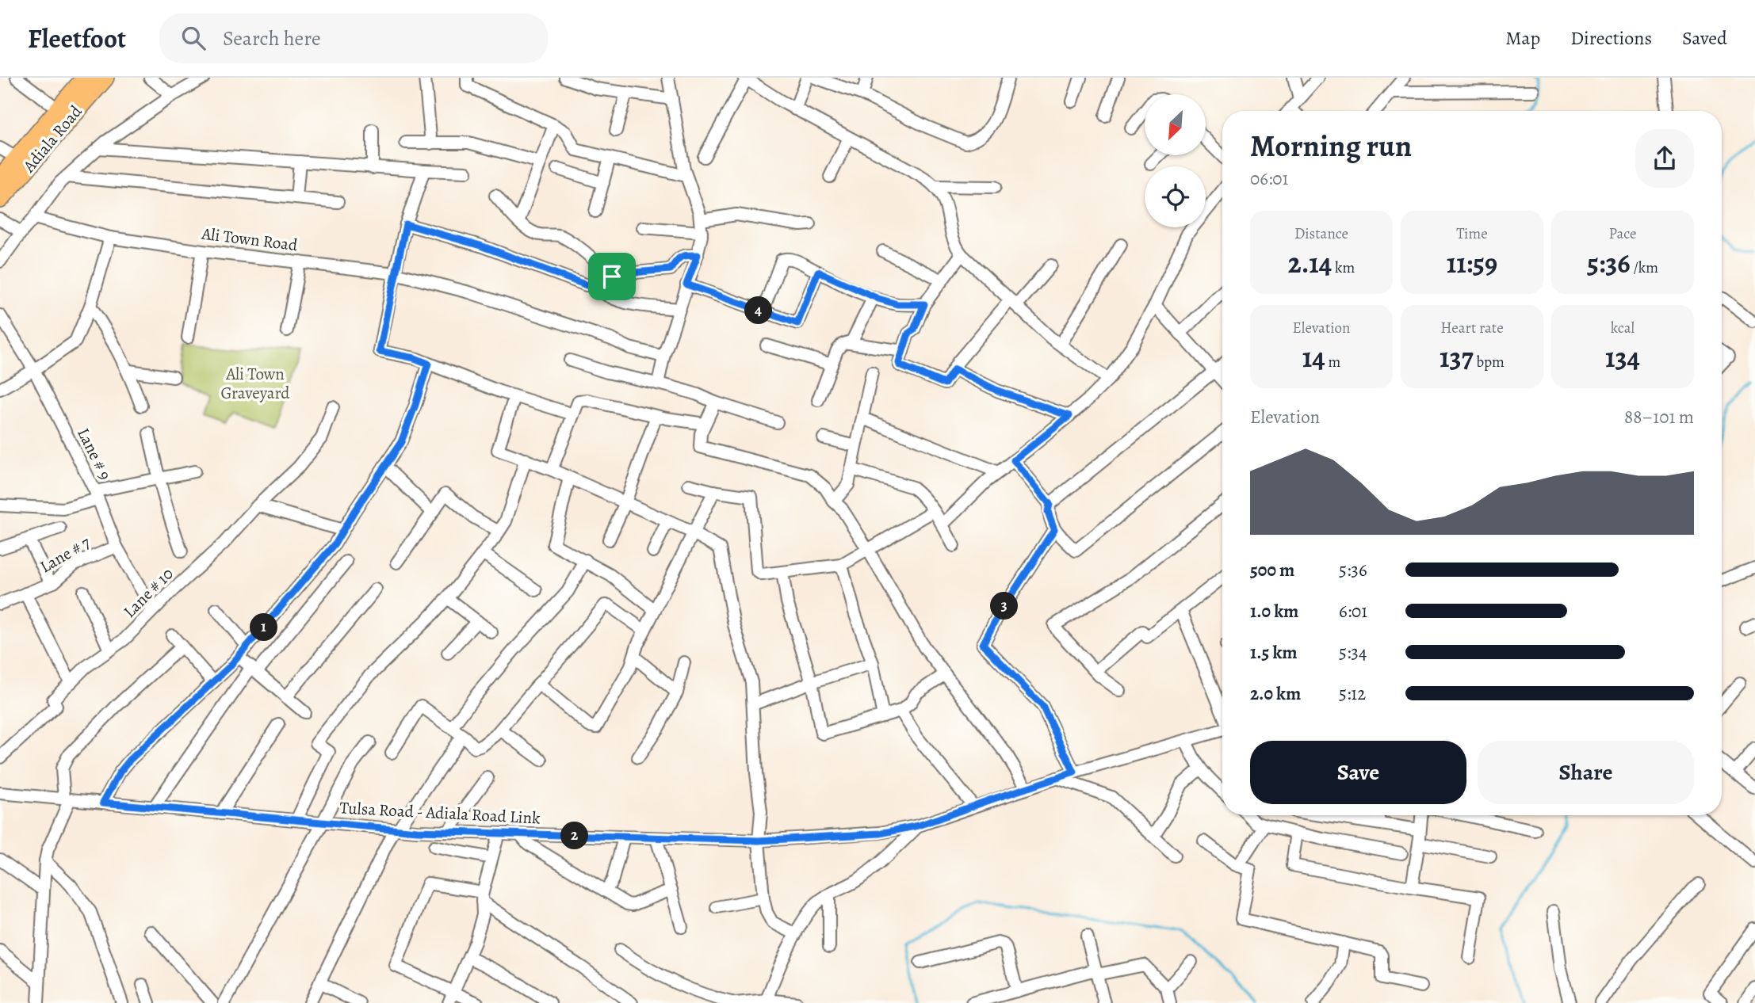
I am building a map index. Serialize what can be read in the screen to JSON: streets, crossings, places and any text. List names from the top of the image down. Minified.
{"streets":{"main road":["Adiala Road"],"street":["Ali Town Road","Lane # 9","Lane # 7","Lane # 10","Tulsa Road - Adiala Road Link"]},"crossings":[["Lane # 9","Lane # 7"],["Lane # 9","Lane # 10"]],"parks":["Ali Town Graveyard"],"north":"bottom left","page":{"header":"Fleetfoot","search":"Search here","nav":["Map","Directions","Saved"],"heading":["Morning run","06:01"],"stats":[["Distance","2.14 km"],["Time","11:59"],["Pace","5:36 /km"],["Elevation","14 m"],["Heart rate","137 bpm"],["kcal","134"]],"pins":["4","3","1","2"],"chart":["Elevation","88–101 m"],"list":[{"name":"500 m","note":"5:36"},{"name":"1.0 km","note":"6:01"},{"name":"1.5 km","note":"5:34"},{"name":"2.0 km","note":"5:12"}],"buttons":["Save","Share"]}}
